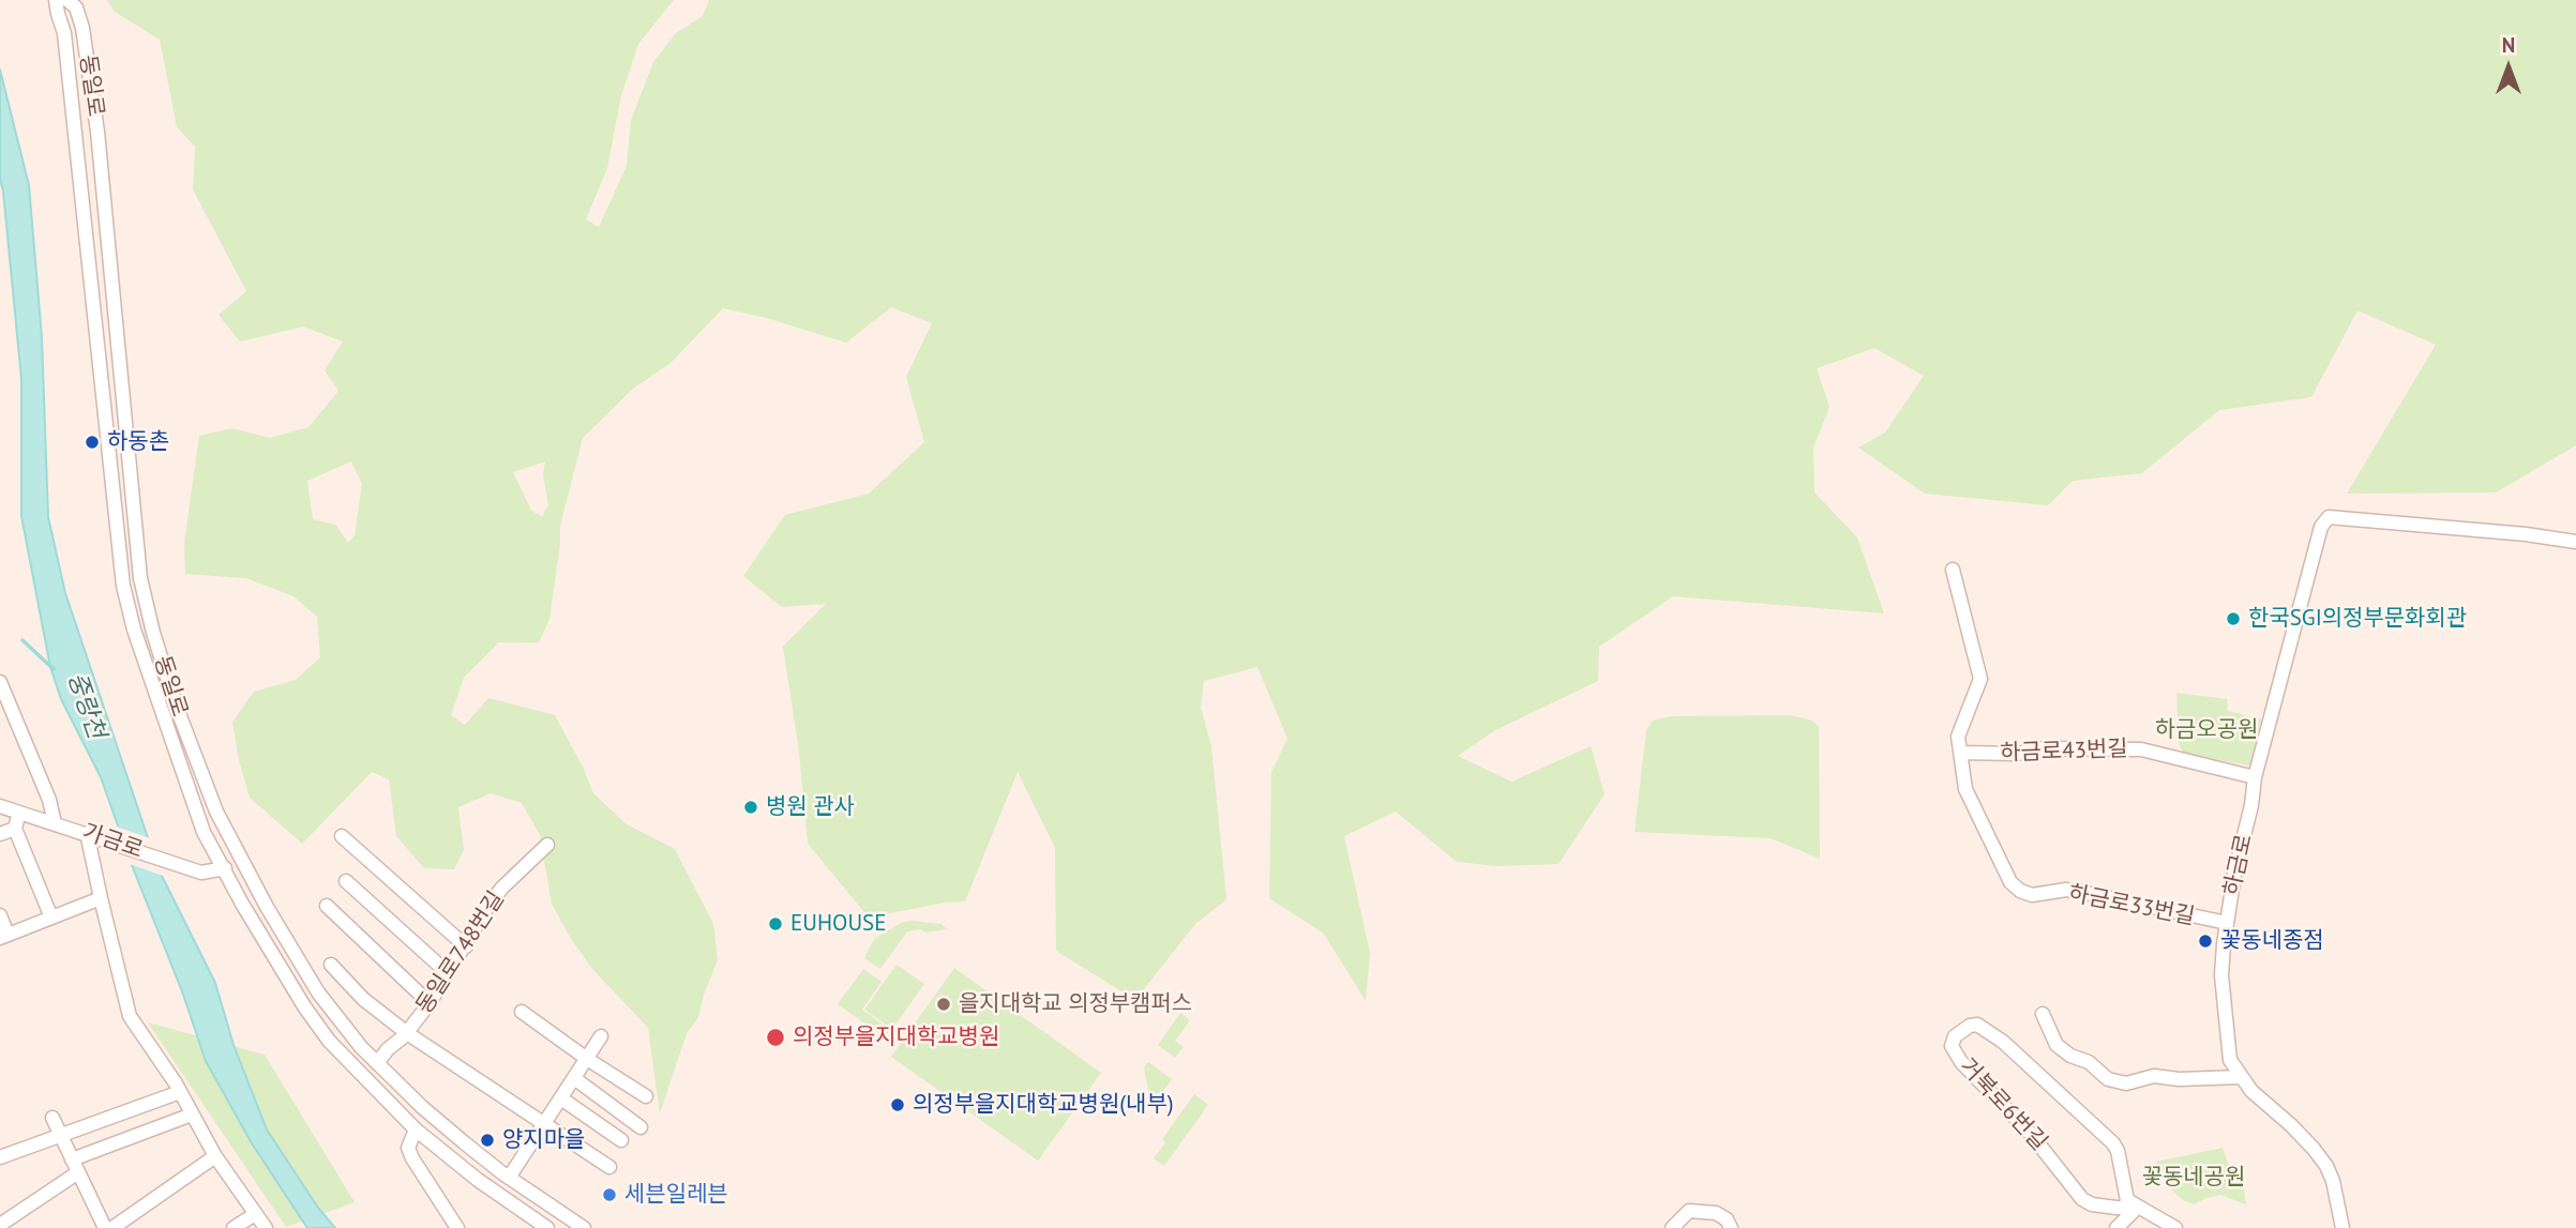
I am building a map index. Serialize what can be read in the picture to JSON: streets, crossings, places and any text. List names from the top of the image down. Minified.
{"streets":{"street":["동일로","하금로43번길","가금로","하금로","하금로33번길","동일로748번길","거북로6번길"]},"crossings":[["동일로","가금로"],["동일로","동일로748번길"],["하금로43번길","하금로"],["하금로43번길","하금로33번길"],["하금로","하금로33번길"]],"water":["중랑천"],"parks":["하금오공원","꽃동네공원"],"places":["하동촌","한국SGI의정부문화회관","병원 관사","EUHOUSE","꽃동네종점","을지대학교 의정부캠퍼스","의정부을지대학교병원","의정부을지대학교병원(내부)","양지마을","세븐일레븐"],"north":"top"}
